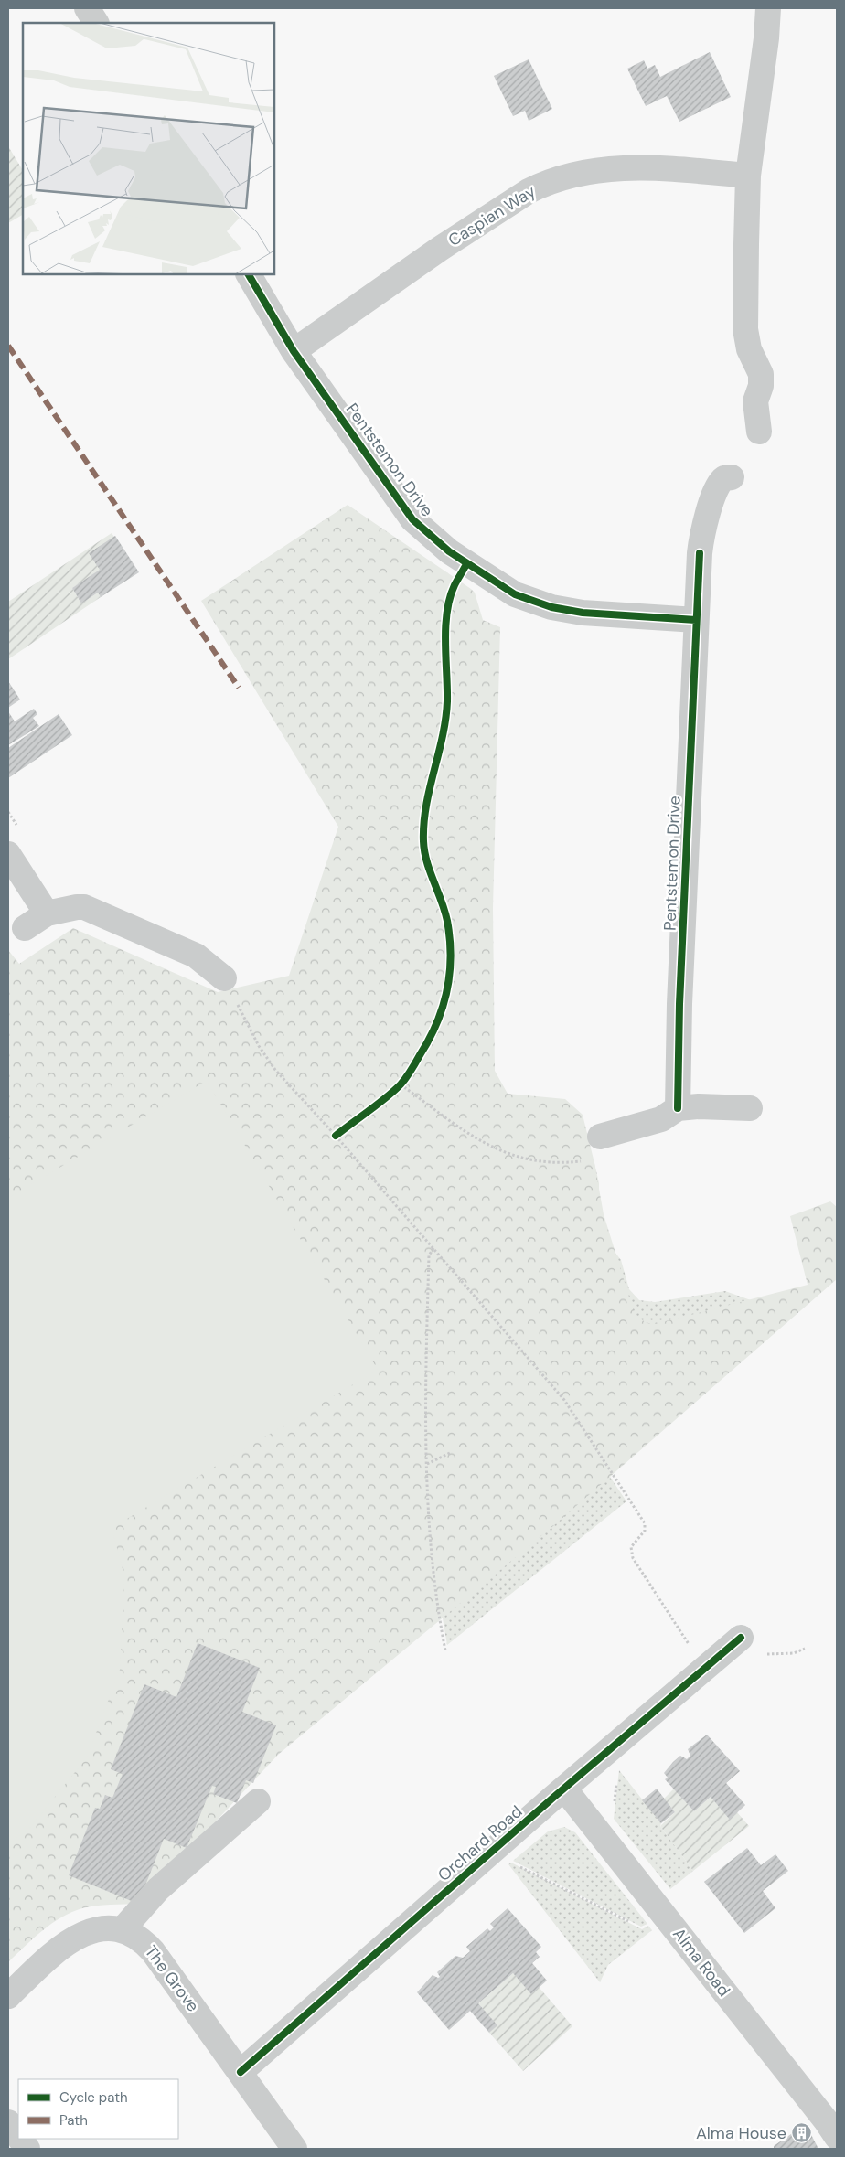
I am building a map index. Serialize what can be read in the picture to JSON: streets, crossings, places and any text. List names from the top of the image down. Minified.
{"streets":{"street":["Caspian Way","Pentstemon Drive","Orchard Road","Alma Road","The Grove"]},"crossings":[["Caspian Way","Pentstemon Drive"],["Orchard Road","Alma Road"],["Orchard Road","The Grove"]],"places":{"building":["Alma House"]},"legend":["Cycle path","Path"]}
